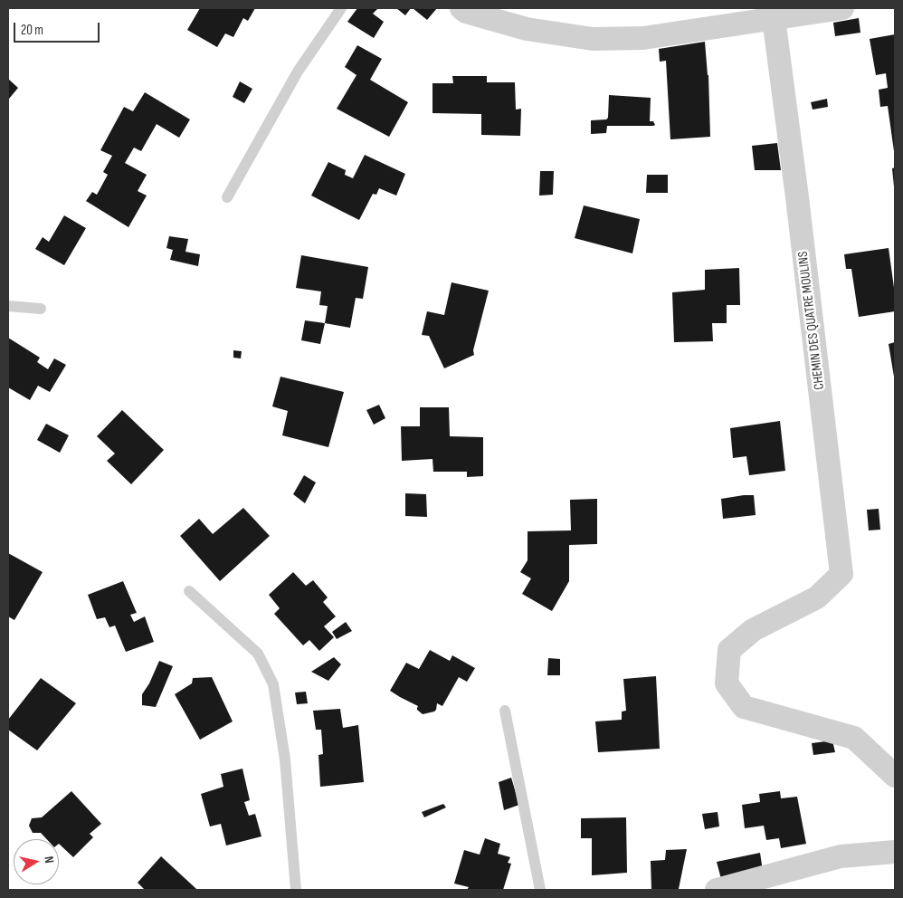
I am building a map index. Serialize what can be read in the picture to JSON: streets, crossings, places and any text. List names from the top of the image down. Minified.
{"streets":{"street":["CHEMIN DES QUATRE MOULINS"]},"scale_bar":"20 m","north":"right"}
